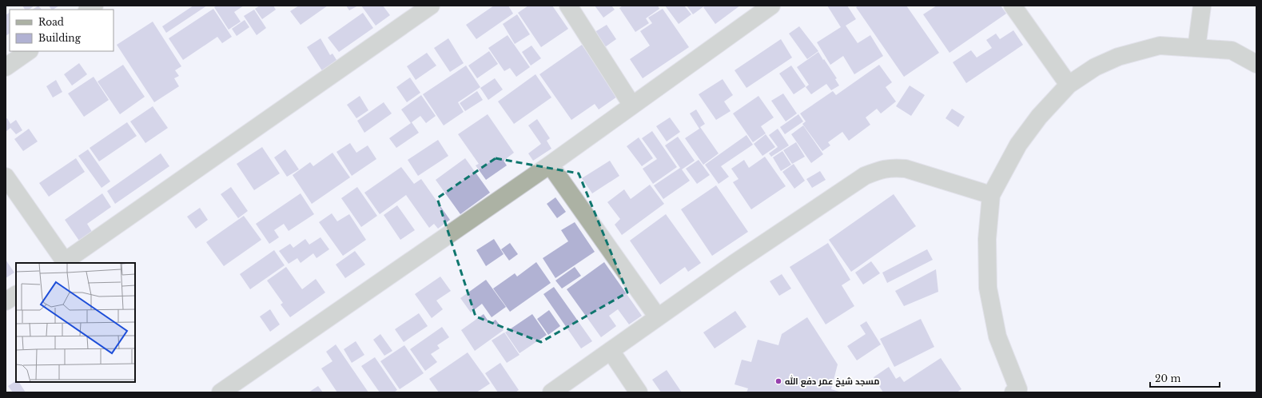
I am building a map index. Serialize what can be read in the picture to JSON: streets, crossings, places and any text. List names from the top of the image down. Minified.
{"places":["مسجد شيخ عمر دفع الله"],"legend":["Road","Building"],"scale_bar":"20 m"}
